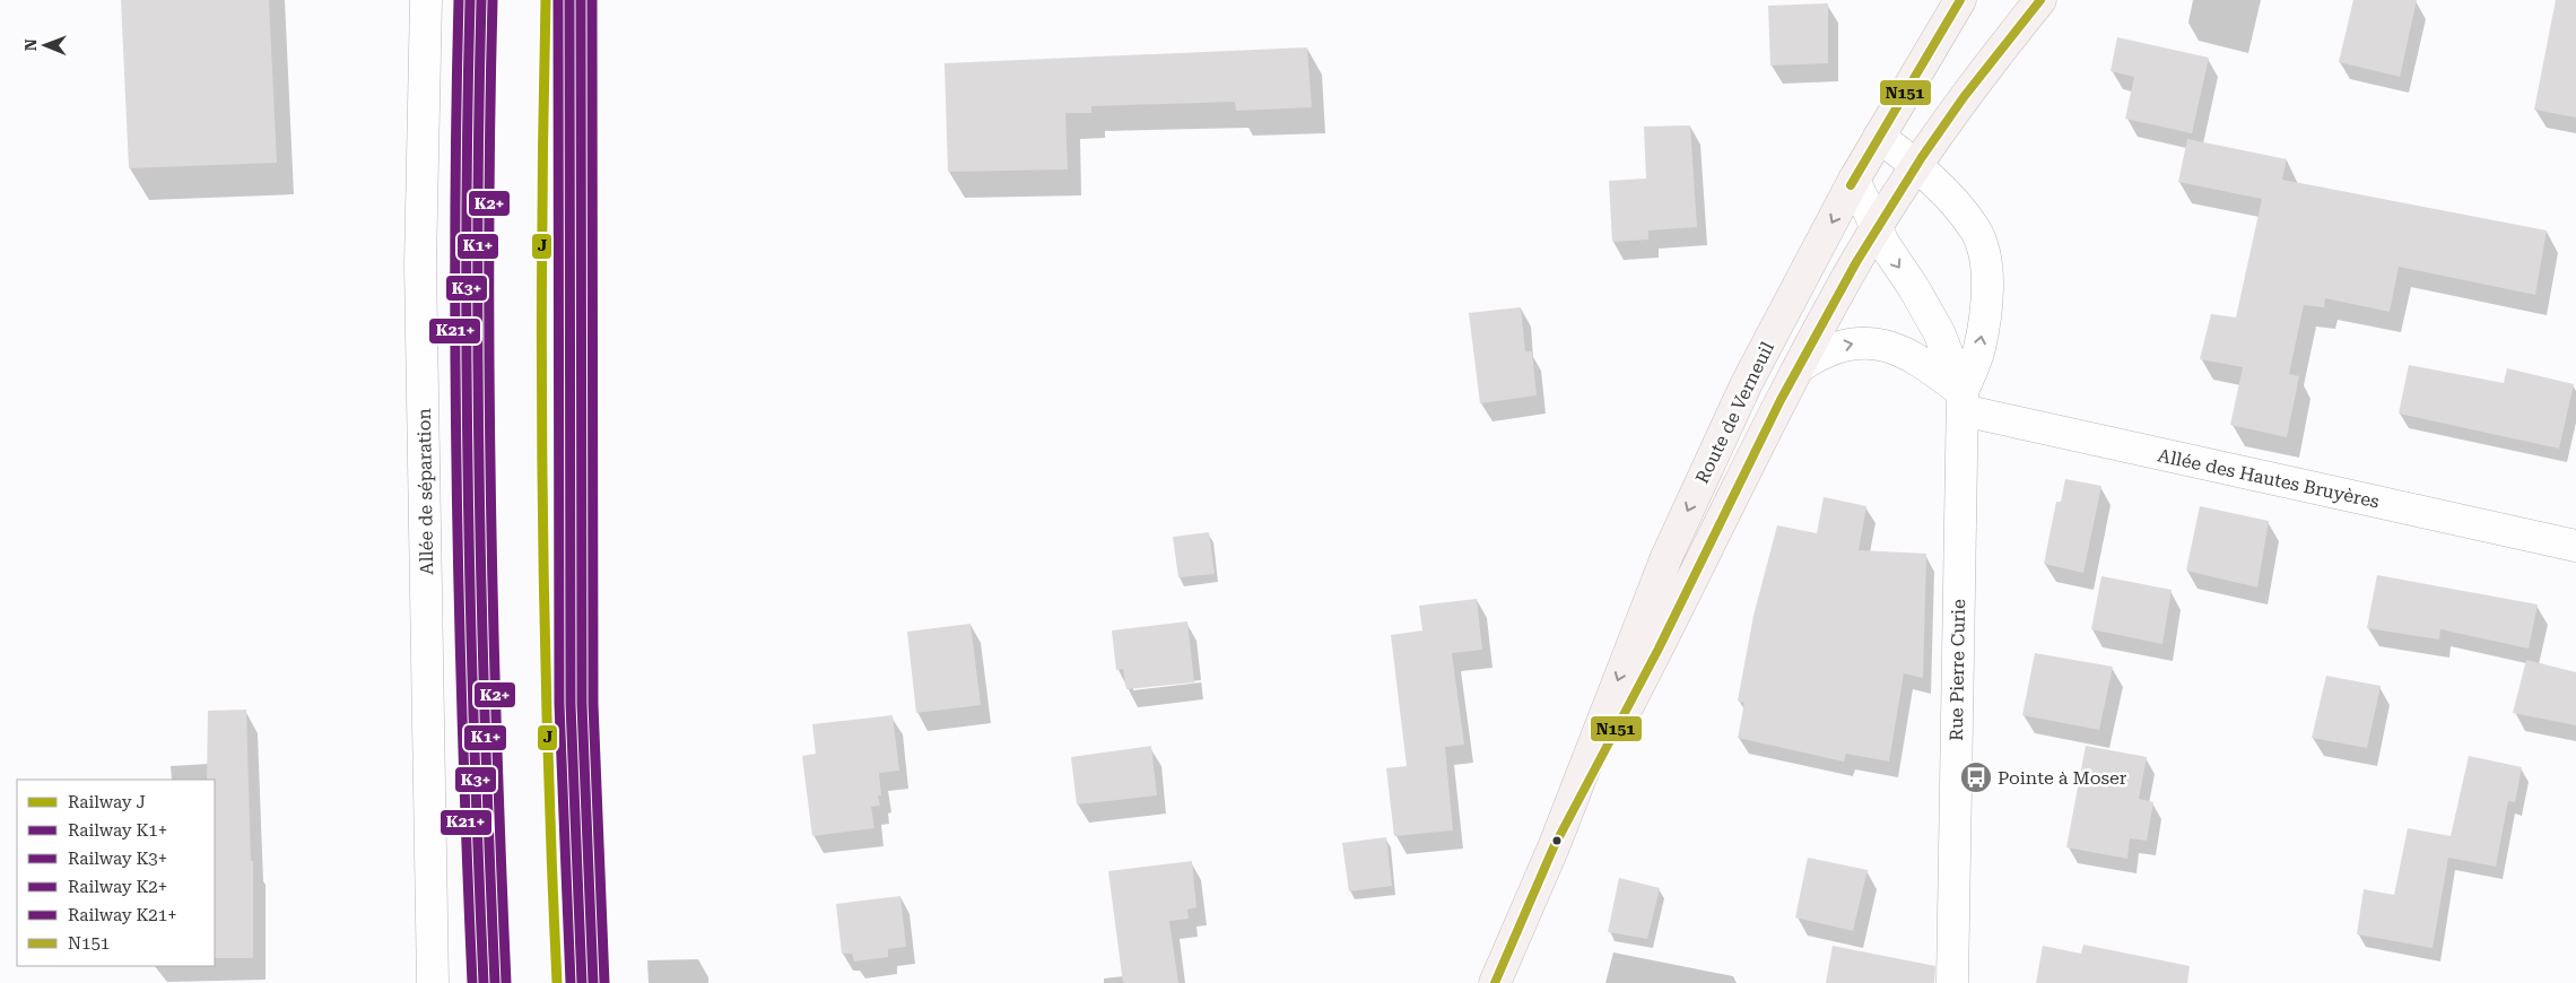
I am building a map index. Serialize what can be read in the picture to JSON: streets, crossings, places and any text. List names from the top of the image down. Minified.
{"streets":{"main road":["Route de Verneuil"],"street":["Allée des Hautes Bruyères","Allée de séparation","Rue Pierre Curie"]},"crossings":[["Route de Verneuil","Rue Pierre Curie"],["Allée des Hautes Bruyères","Rue Pierre Curie"]],"places":{"bus stop":["Pointe à Moser"]},"lines":["rail line J","rail line K1+","rail line K3+","rail line K2+","rail line K21+","transit line N151"],"legend":["Railway J","Railway K1+","Railway K3+","Railway K2+","Railway K21+","N151"],"north":"left"}
